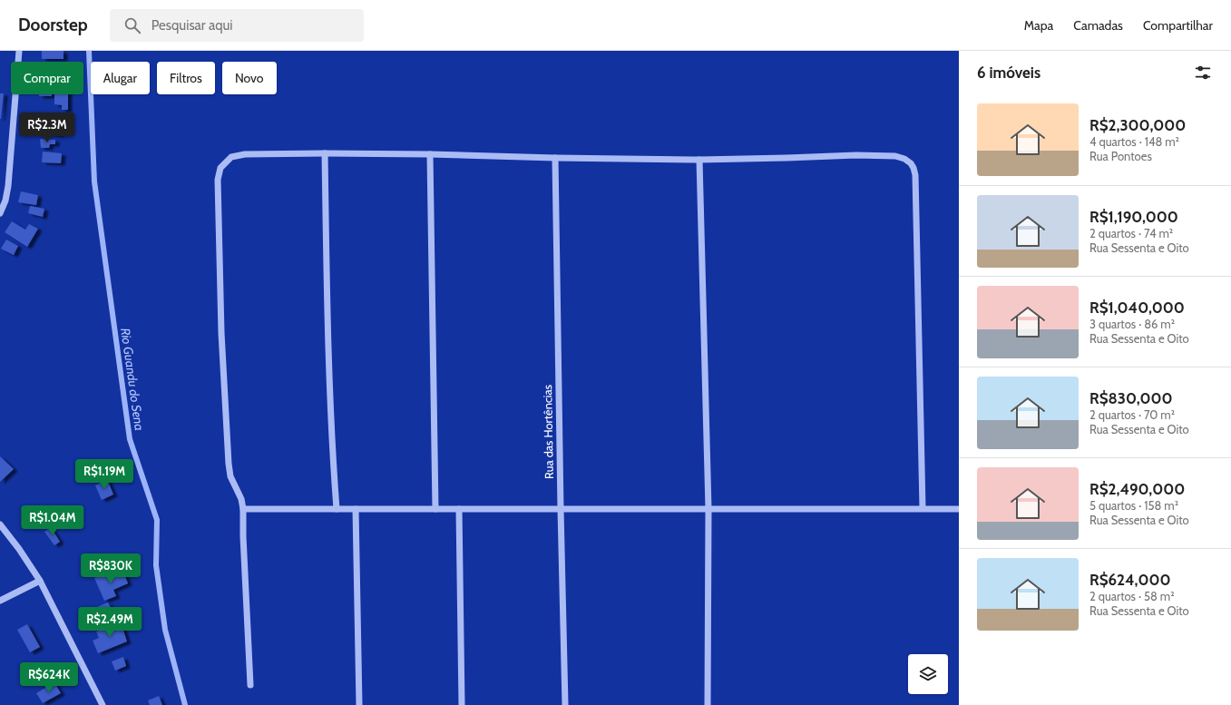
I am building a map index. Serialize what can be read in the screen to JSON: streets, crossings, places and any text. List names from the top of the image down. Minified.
{"streets":{"street":["Rua das Hortências"]},"water":["Rio Guandu do Sena"],"page":{"header":"Doorstep","search":"Pesquisar aqui","nav":["Mapa","Camadas","Compartilhar"],"heading":"6 imóveis","chip":["Comprar","Alugar","Filtros","Novo"],"list":[{"name":"R$2,300,000","note":"4 quartos · 148 m² · Rua Pontoes"},{"name":"R$1,190,000","note":"2 quartos · 74 m² · Rua Sessenta e Oito"},{"name":"R$1,040,000","note":"3 quartos · 86 m² · Rua Sessenta e Oito"},{"name":"R$830,000","note":"2 quartos · 70 m² · Rua Sessenta e Oito"},{"name":"R$2,490,000","note":"5 quartos · 158 m² · Rua Sessenta e Oito"},{"name":"R$624,000","note":"2 quartos · 58 m² · Rua Sessenta e Oito"}],"price":["R$2.3M","R$1.19M","R$1.04M","R$830K","R$2.49M","R$624K"]}}
